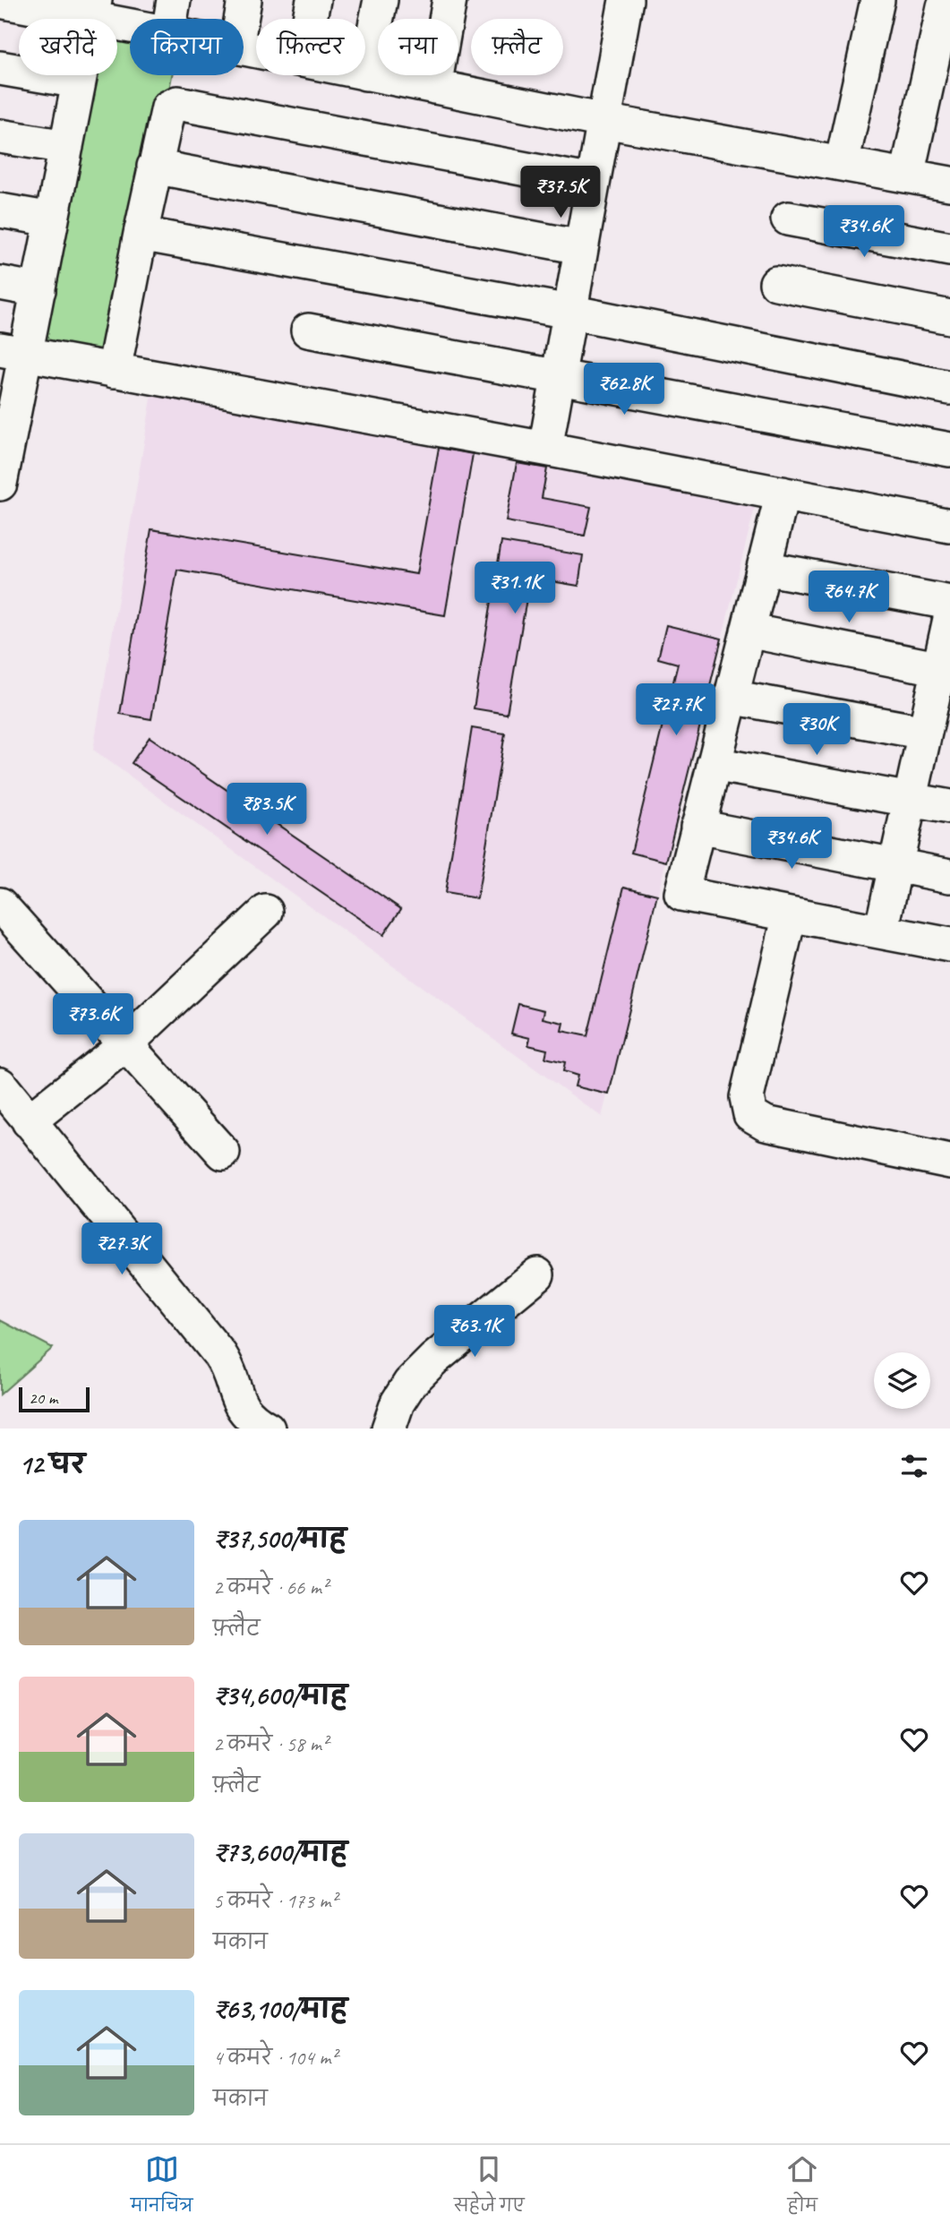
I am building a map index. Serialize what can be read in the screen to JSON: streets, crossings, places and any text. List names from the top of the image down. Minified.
{"scale_bar":"20 m","page":{"chip":["खरीदें","किराया","फ़िल्टर","नया","फ़्लैट"],"price":["₹37.5K","₹34.6K","₹62.8K","₹31.1K","₹64.7K","₹27.7K","₹30K","₹83.5K","₹34.6K","₹73.6K","₹27.3K","₹63.1K"],"scale":"20 m","heading":"12 घर","list":[{"name":"₹37,500/माह","note":"2 कमरे · 66 m² · फ़्लैट"},{"name":"₹34,600/माह","note":"2 कमरे · 58 m² · फ़्लैट"},{"name":"₹73,600/माह","note":"5 कमरे · 173 m² · मकान"},{"name":"₹63,100/माह","note":"4 कमरे · 104 m² · मकान"}],"tabs":["मानचित्र","सहेजे गए","होम"]}}
